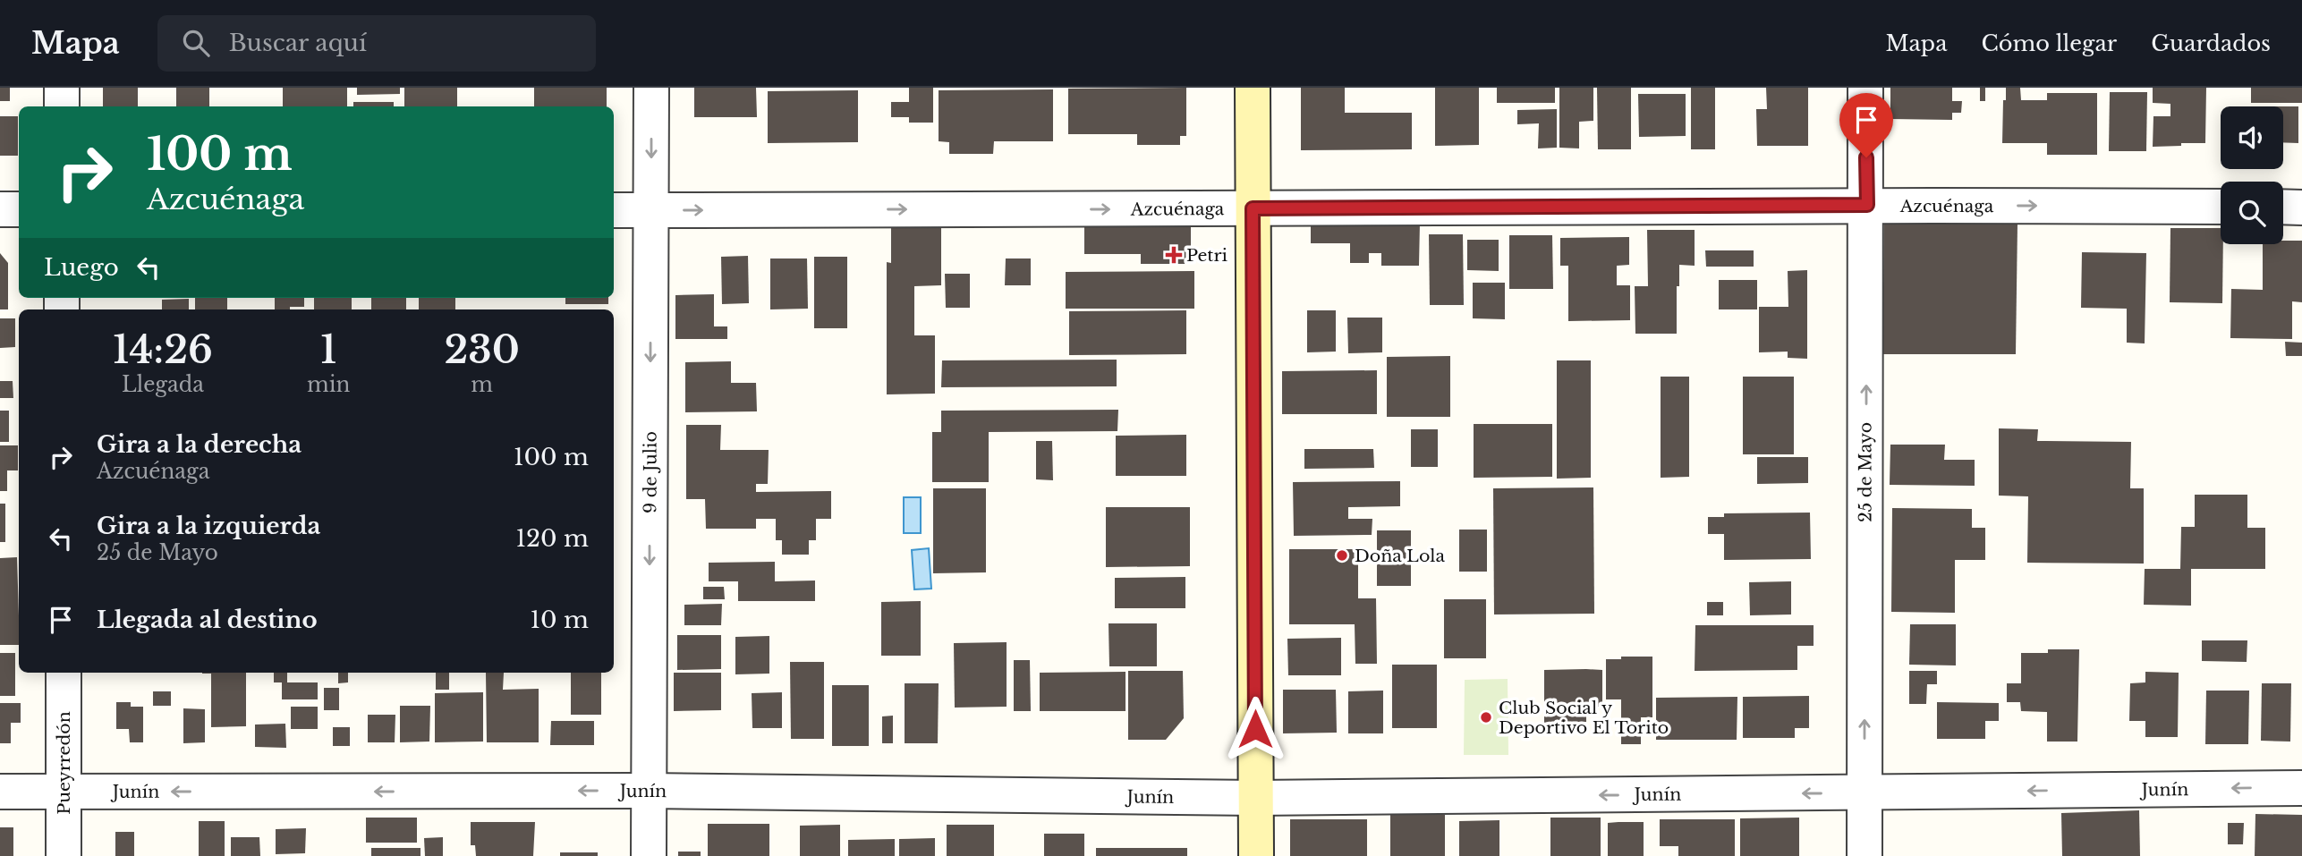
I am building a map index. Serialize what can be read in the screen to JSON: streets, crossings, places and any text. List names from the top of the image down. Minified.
{"streets":{"street":["Azcuénaga","25 de Mayo","9 de Julio","Pueyrredón","Junín"]},"crossings":[["Azcuénaga","25 de Mayo"],["Azcuénaga","9 de Julio"],["25 de Mayo","Junín"],["9 de Julio","Junín"],["Pueyrredón","Junín"]],"one_way":["Azcuénaga","25 de Mayo","9 de Julio","Junín"],"places":{"health":["Petri"],"other":["Doña Lola","Club Social y Deportivo El Torito"]},"page":{"header":"Mapa","search":"Buscar aquí","nav":["Mapa","Cómo llegar","Guardados"],"turn":["100 m","Azcuénaga"],"then":"Luego","eta":["14:26","Llegada","1","min","230","m"],"list":[{"name":"Gira a la derecha","note":"Azcuénaga","value":"100 m"},{"name":"Gira a la izquierda","note":"25 de Mayo","value":"120 m"},{"name":"Llegada al destino","value":"10 m"}]}}
